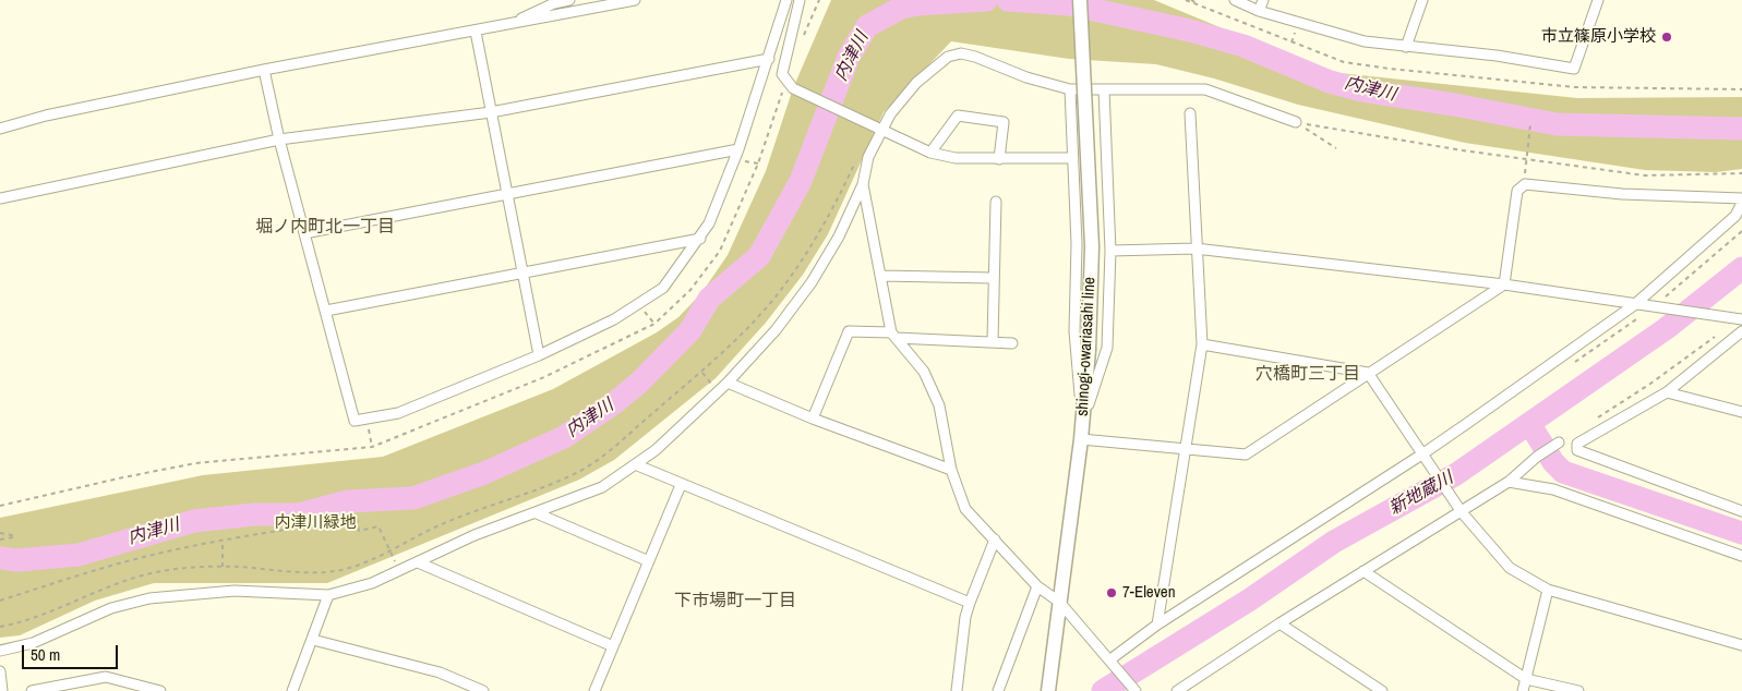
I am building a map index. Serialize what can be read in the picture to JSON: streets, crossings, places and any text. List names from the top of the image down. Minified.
{"streets":{"main road":["shinogi-owariasahi line"]},"districts":["堀ノ内町北一丁目","穴橋町三丁目","下市場町一丁目"],"water":["内津川","新地蔵川"],"parks":["内津川緑地"],"places":["市立篠原小学校","7-Eleven"],"scale_bar":"50 m"}
